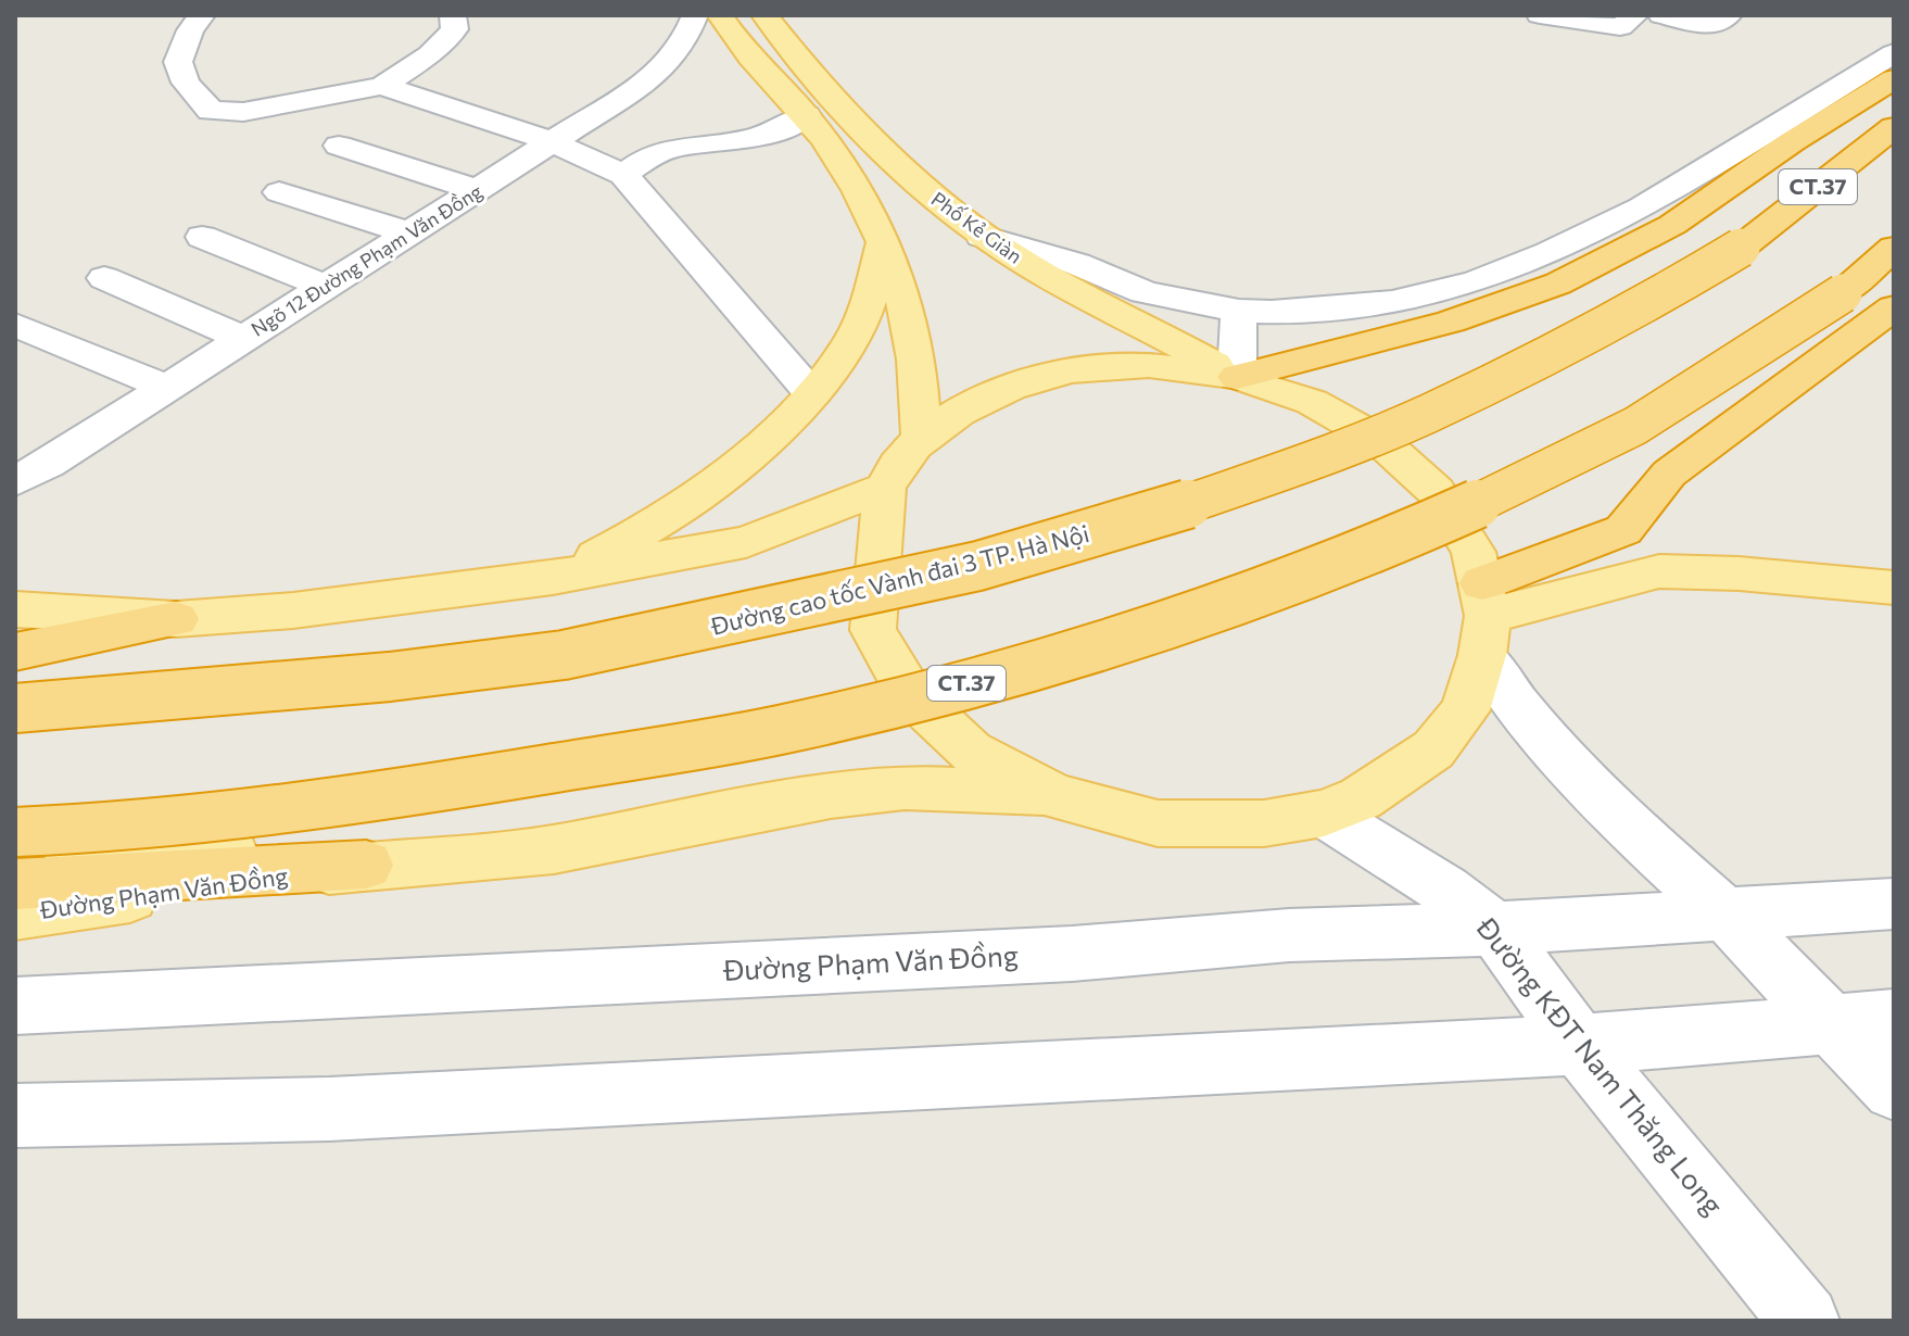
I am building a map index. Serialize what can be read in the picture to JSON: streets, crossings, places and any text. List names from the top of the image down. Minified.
{"streets":{"highway":["CT.37","Đường cao tốc Vành đai 3 TP. Hà Nội"],"main road":["Phố Kẻ Giàn","Đường Phạm Văn Đồng"],"street":["Ngõ 12 Đường Phạm Văn Đồng","Đường KĐT Nam Thăng Long"]},"crossings":[["Đường Phạm Văn Đồng","Đường KĐT Nam Thăng Long"]]}
